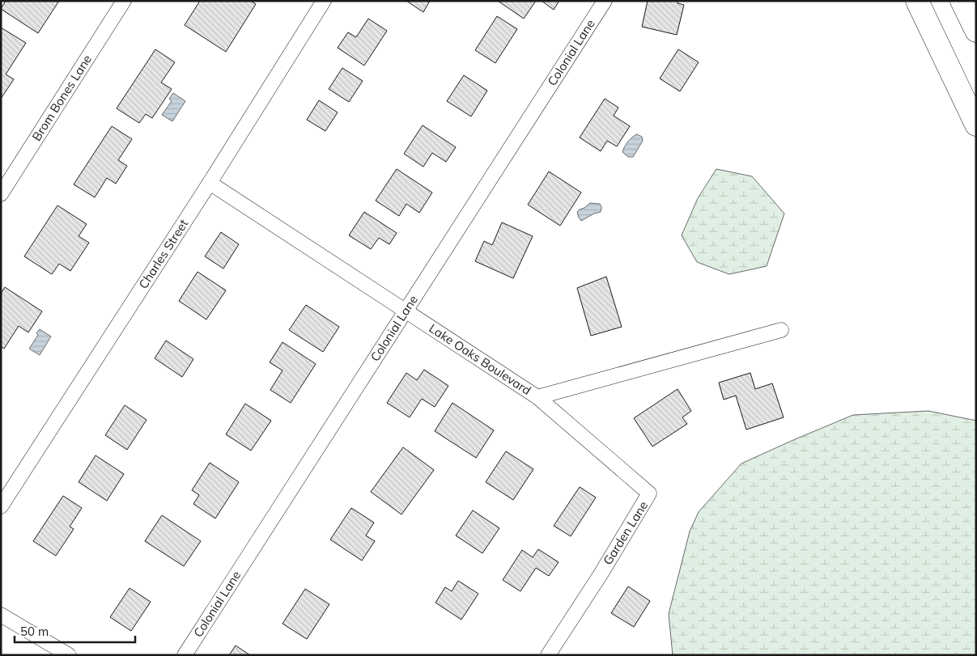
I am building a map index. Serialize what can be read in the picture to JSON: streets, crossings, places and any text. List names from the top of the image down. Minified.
{"streets":{"street":["Colonial Lane","Brom Bones Lane","Charles Street","Lake Oaks Boulevard","Garden Lane"]},"crossings":[["Colonial Lane","Lake Oaks Boulevard"],["Charles Street","Lake Oaks Boulevard"],["Lake Oaks Boulevard","Garden Lane"]],"scale_bar":"50 m"}
